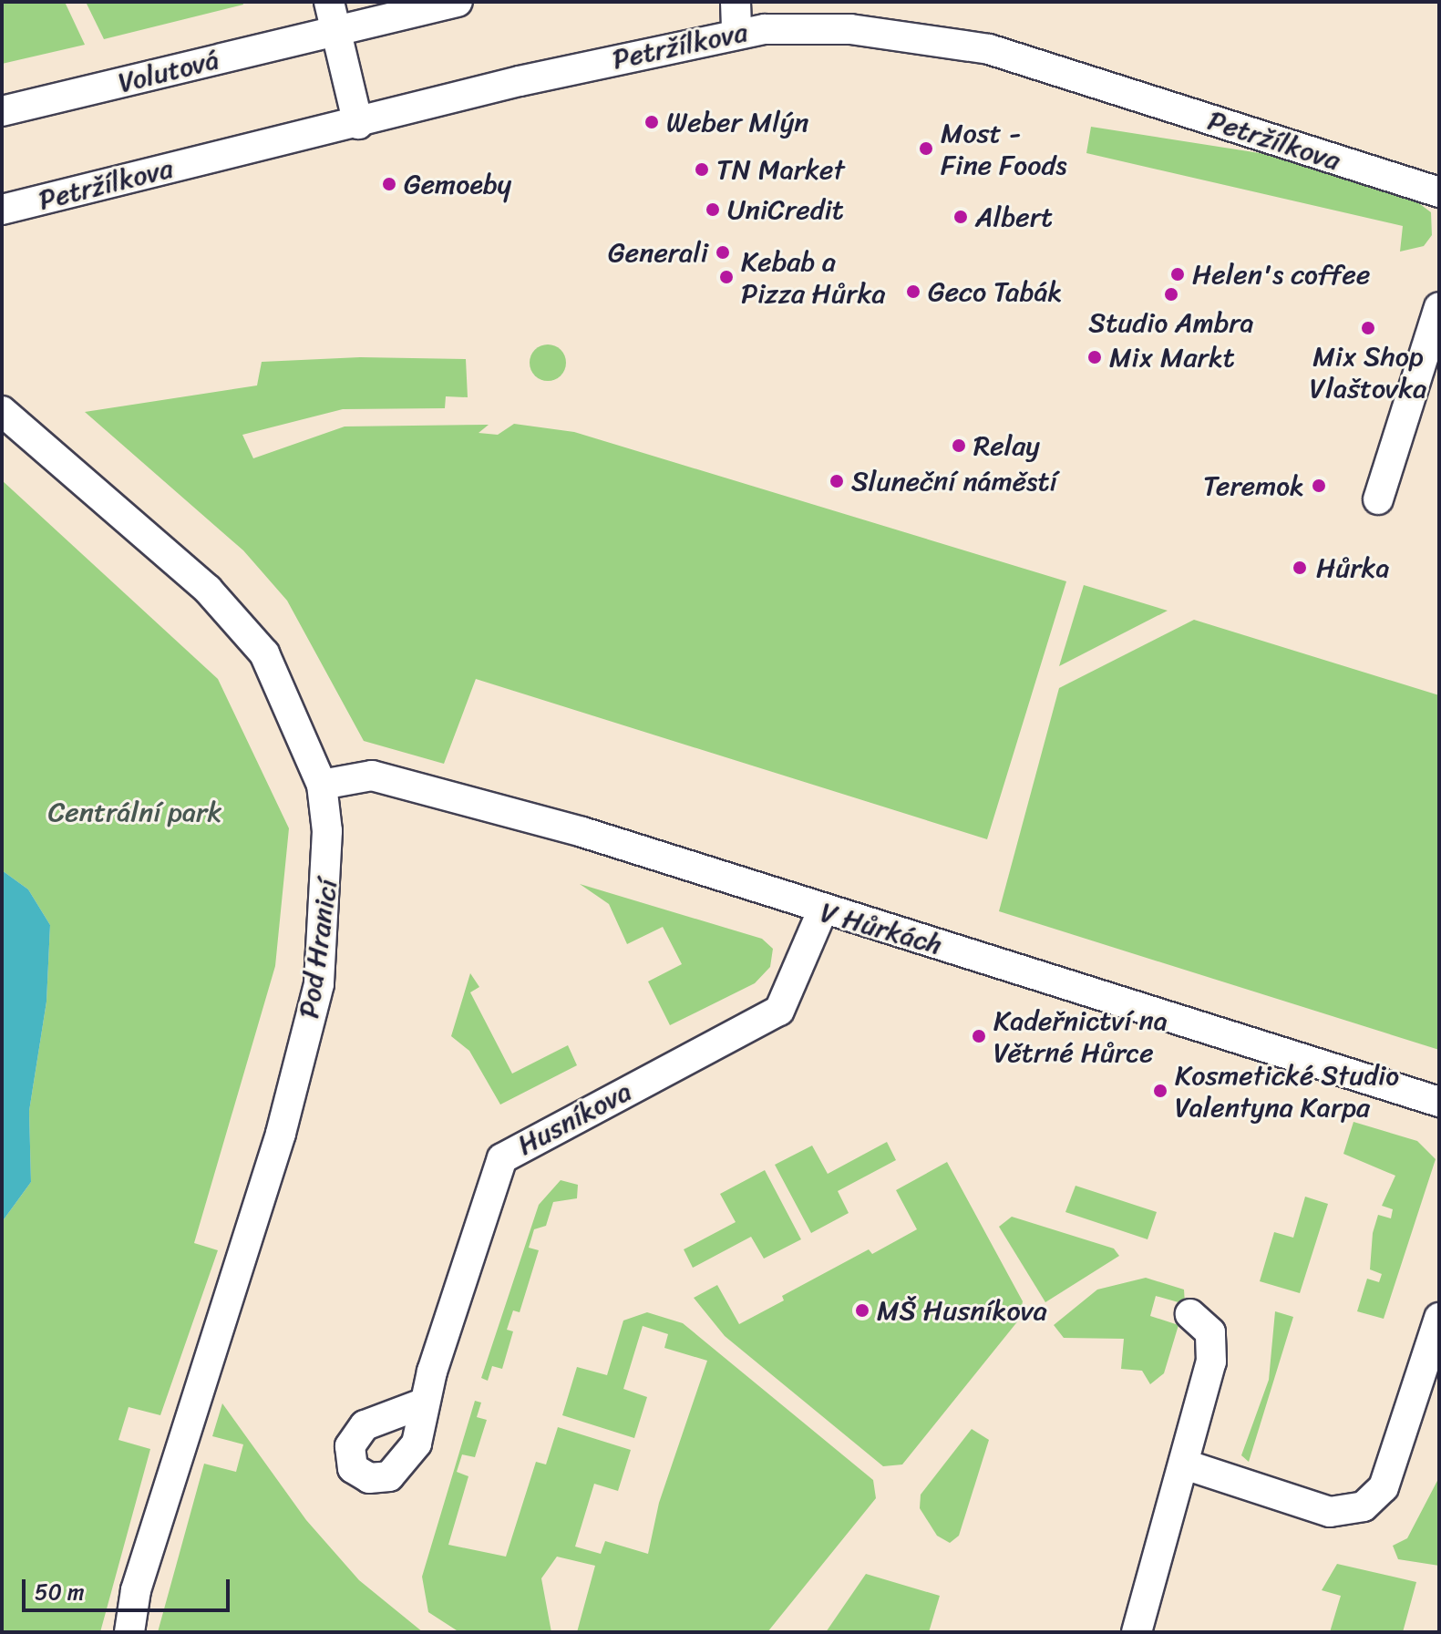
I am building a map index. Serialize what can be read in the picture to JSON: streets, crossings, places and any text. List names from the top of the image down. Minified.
{"streets":{"street":["Petržílkova","Volutová","V Hůrkách","Pod Hranicí","Husníkova"]},"crossings":[["V Hůrkách","Pod Hranicí"],["V Hůrkách","Husníkova"]],"parks":["Centrální park"],"places":["Weber Mlýn","Most - Fine Foods","TN Market","Gemoeby","UniCredit","Albert","Generali","Helen's coffee","Kebab a Pizza Hůrka","Geco Tabák","Studio Ambra","Mix Shop Vlaštovka","Mix Markt","Relay","Sluneční náměstí","Teremok","Hůrka","Kadeřnictví na Větrné Hůrce","Kosmetické Studio Valentyna Karpa","MŠ Husníkova"],"scale_bar":"50 m"}
